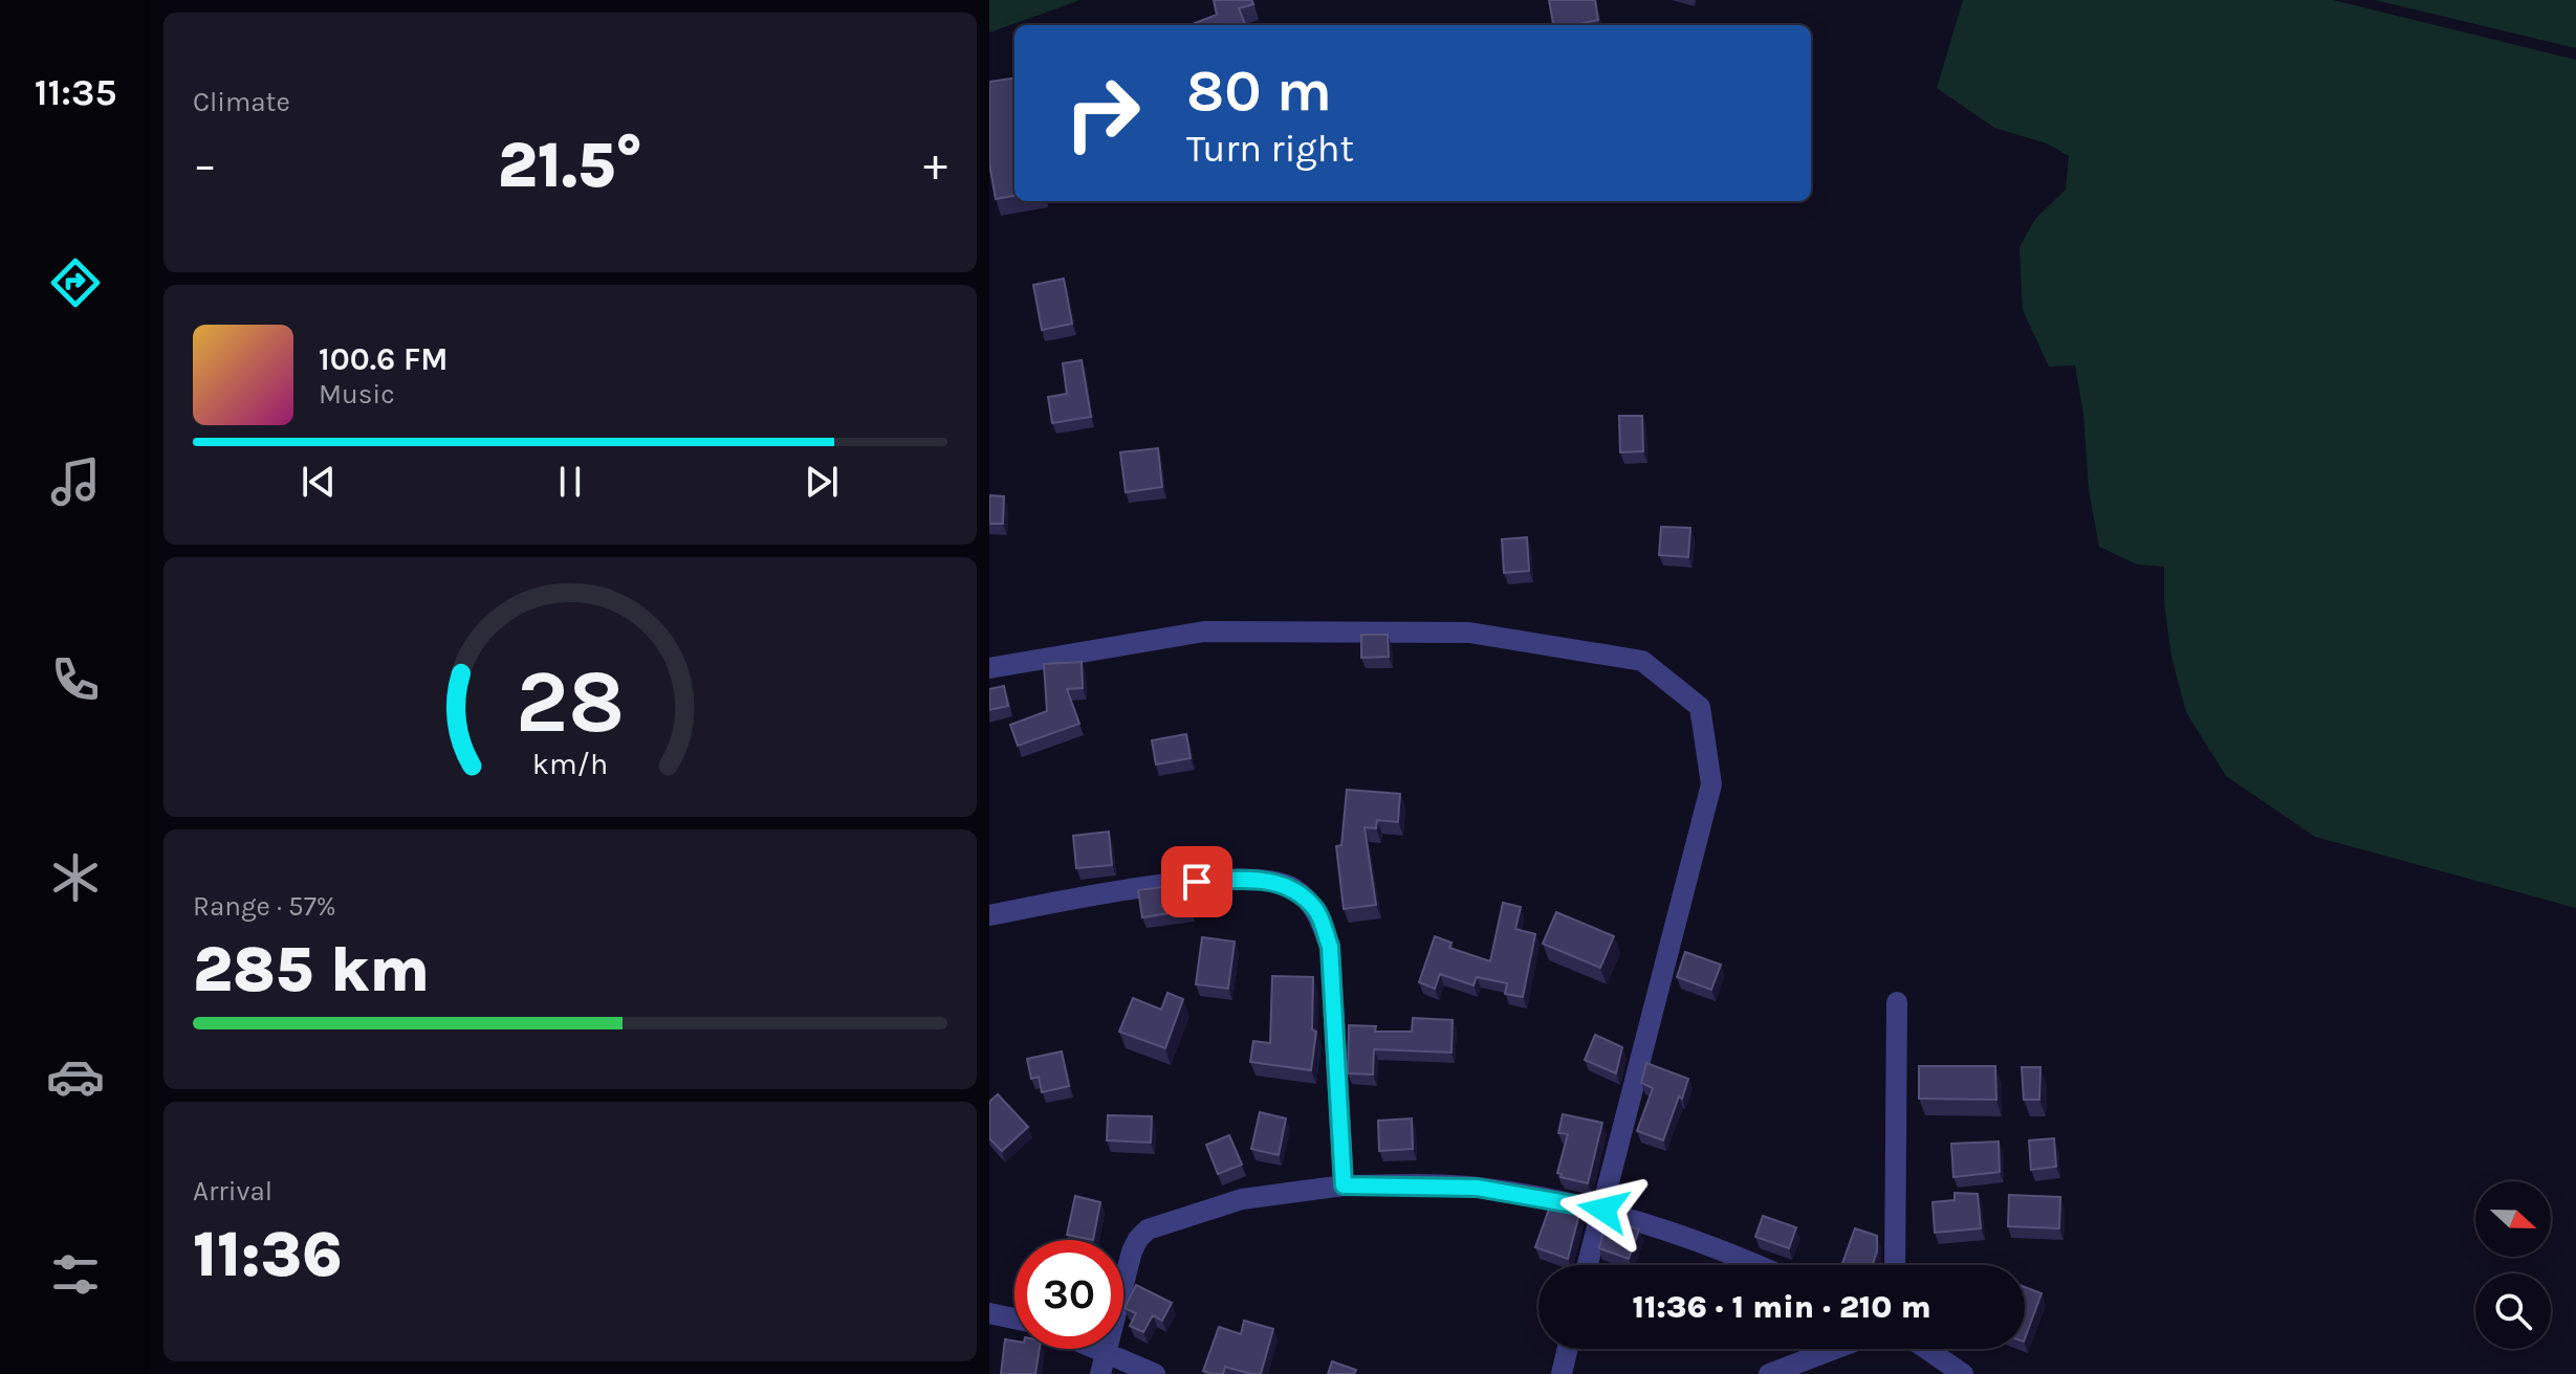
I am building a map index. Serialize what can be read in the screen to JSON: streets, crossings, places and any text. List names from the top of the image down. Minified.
{"north":"right","page":{"tabs":"11:35","tile":["Climate",["Range · 57%","285 km"],["Arrival","11:36"]],"turn":["80 m","Turn right"],"heat":["−","21.5°","+"],"song":["100.6 FM","Music"],"limit":"30","trip":"11:36 · 1 min · 210 m","gauge":["28","km/h"]}}
